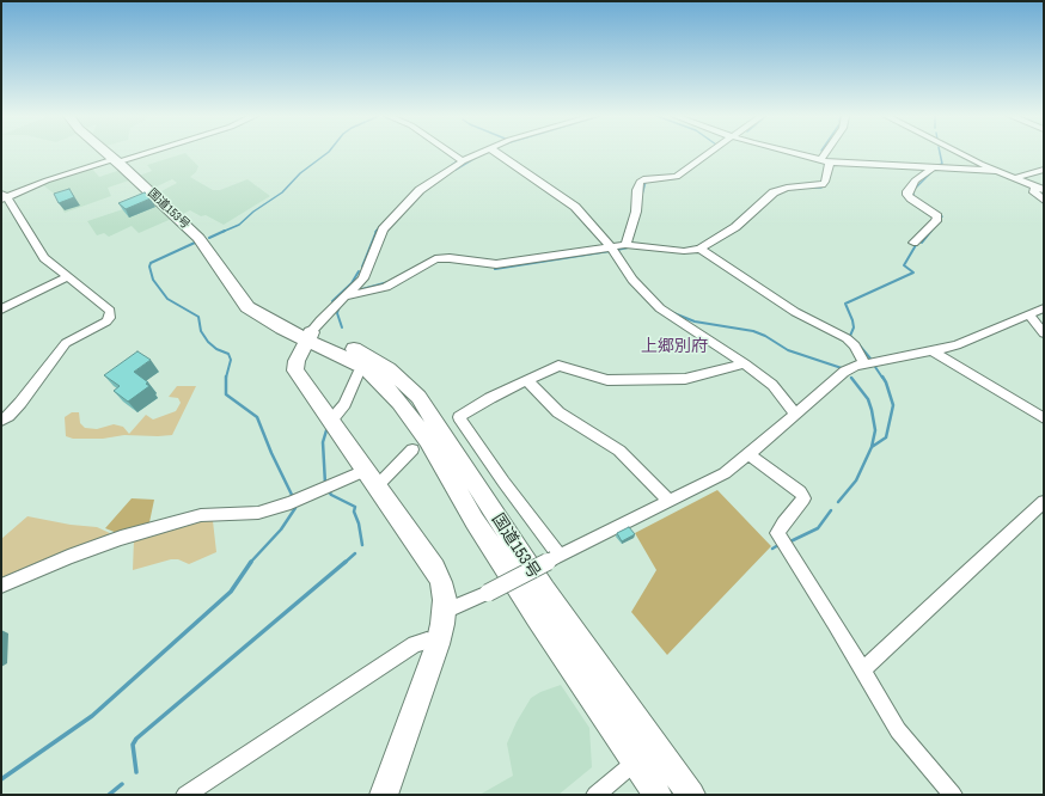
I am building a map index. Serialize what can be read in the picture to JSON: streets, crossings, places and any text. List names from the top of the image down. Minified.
{"streets":{"highway":["国道153号"]},"districts":["上郷別府"]}
